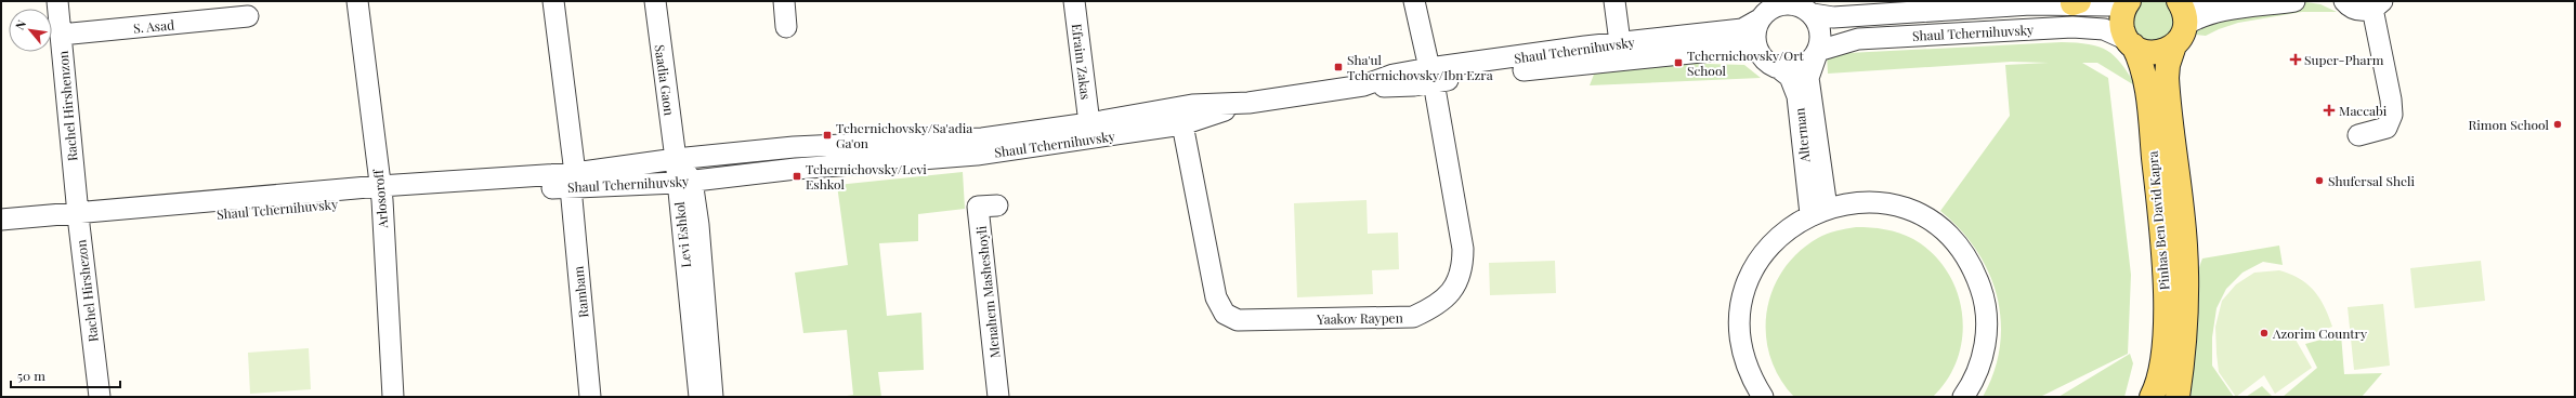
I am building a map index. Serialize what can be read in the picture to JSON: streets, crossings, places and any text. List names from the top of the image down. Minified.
{"streets":{"main road":["Pinhas Ben David Kapra"],"street":["S. Asad","Shaul Tchernihuvsky","Efraim Zakas","Saadia Gaon","Rachel Hirshenzon","Alterman","Arlosoroff","Levi Eshkol","Rachel Hirshezon","Rambam","Menahem Masheshoyli","Yaakov Raypen"]},"crossings":[["S. Asad","Rachel Hirshenzon"],["Shaul Tchernihuvsky","Efraim Zakas"],["Shaul Tchernihuvsky","Saadia Gaon"],["Shaul Tchernihuvsky","Rachel Hirshenzon"],["Shaul Tchernihuvsky","Alterman"],["Shaul Tchernihuvsky","Arlosoroff"],["Shaul Tchernihuvsky","Pinhas Ben David Kapra"],["Shaul Tchernihuvsky","Levi Eshkol"],["Shaul Tchernihuvsky","Rachel Hirshezon"],["Shaul Tchernihuvsky","Rambam"],["Shaul Tchernihuvsky","Yaakov Raypen"],["Saadia Gaon","Levi Eshkol"],["Rachel Hirshenzon","Rachel Hirshezon"]],"places":{"health":["Super-Pharm","Maccabi"],"transit":["Tchernichovsky/Ort School","Sha'ul Tchernichovsky/Ibn Ezra","Tchernichovsky/Sa'adia Ga'on","Tchernichovsky/Levi Eshkol"],"other":["Rimon School","Shufersal Sheli","Azorim Country"]},"scale_bar":"50 m","north":"top left"}
